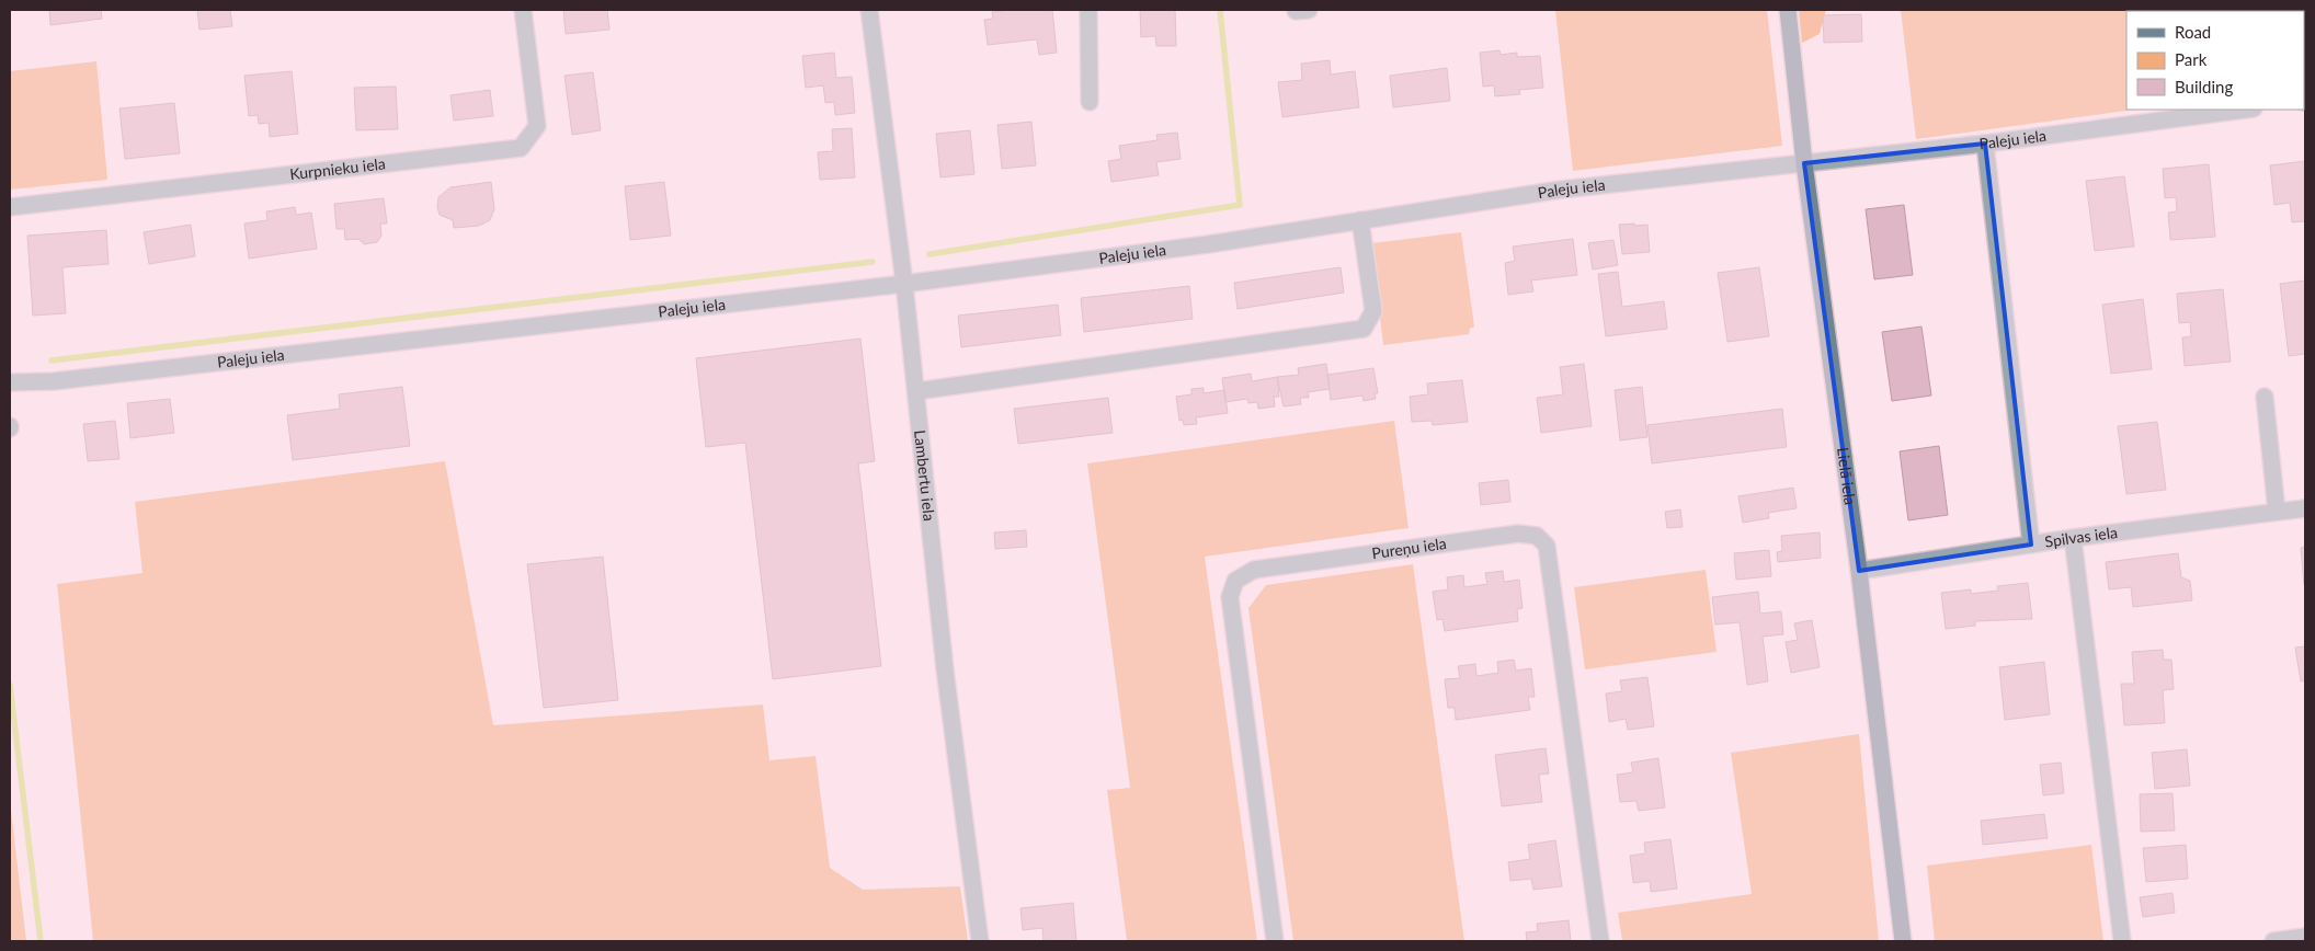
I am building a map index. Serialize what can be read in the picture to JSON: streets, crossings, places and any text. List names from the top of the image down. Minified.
{"streets":{"street":["Paleju iela","Kurpnieku iela","Lambertu iela","Lielā iela","Spilvas iela","Pureņu iela"]},"crossings":[["Paleju iela","Lambertu iela"],["Paleju iela","Lielā iela"],["Lielā iela","Spilvas iela"]],"legend":["Road","Park","Building"]}
